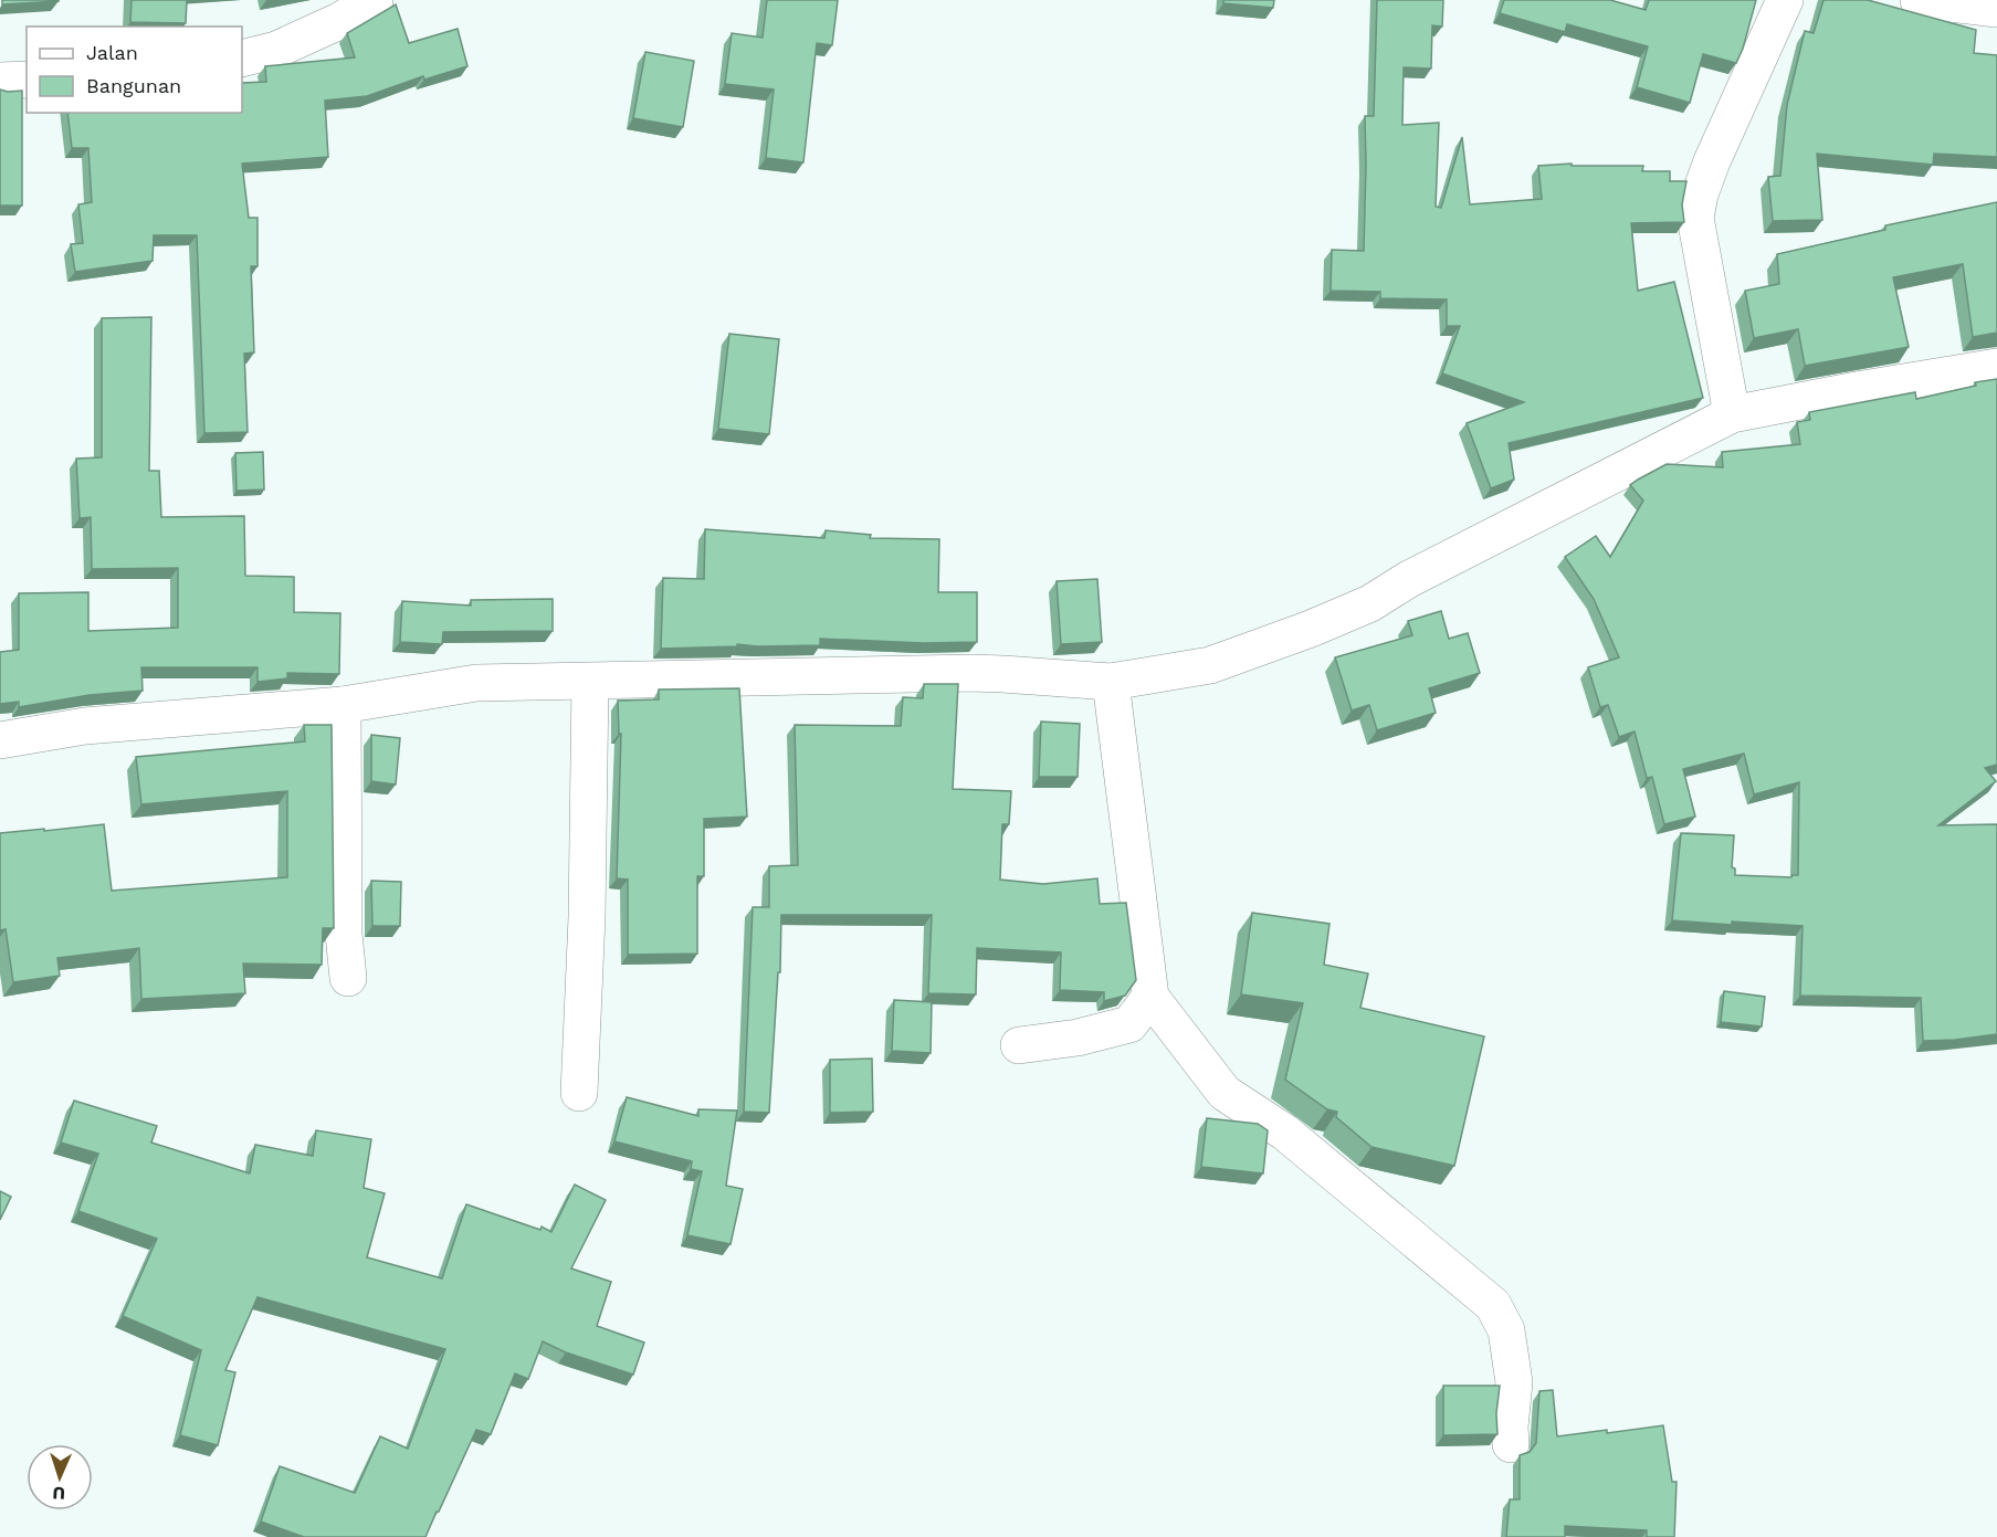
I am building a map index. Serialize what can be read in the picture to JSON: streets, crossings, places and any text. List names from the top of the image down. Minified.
{"legend":["Jalan","Bangunan"],"north":"bottom"}
